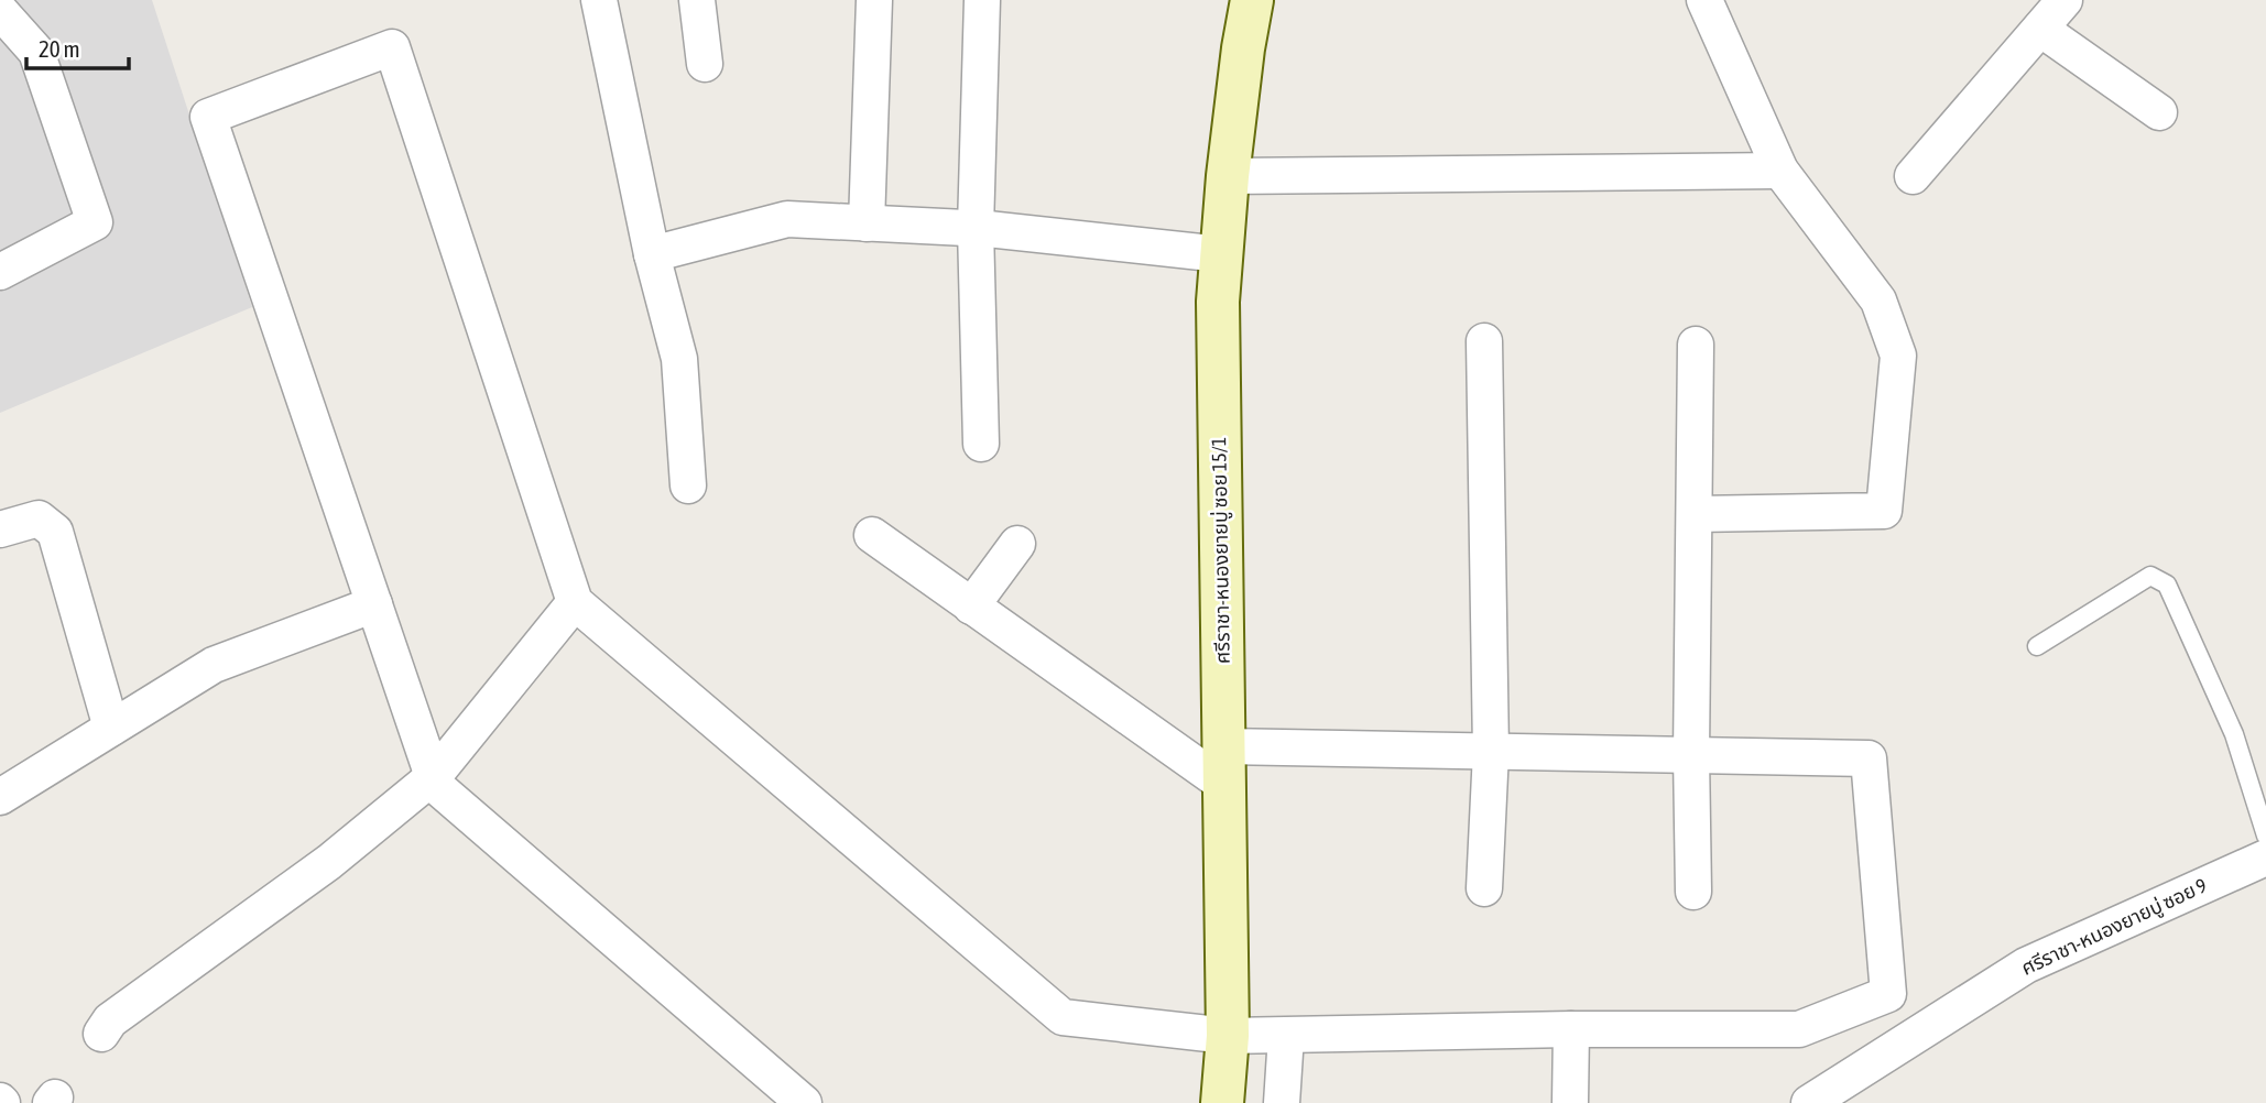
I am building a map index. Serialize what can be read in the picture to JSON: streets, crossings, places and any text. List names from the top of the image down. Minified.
{"streets":{"street":["ศรีราชา-หนองยายบู่ ซอย 15/1","ศรีราชา-หนองยายบู่ ซอย 9"]},"scale_bar":"20 m"}
